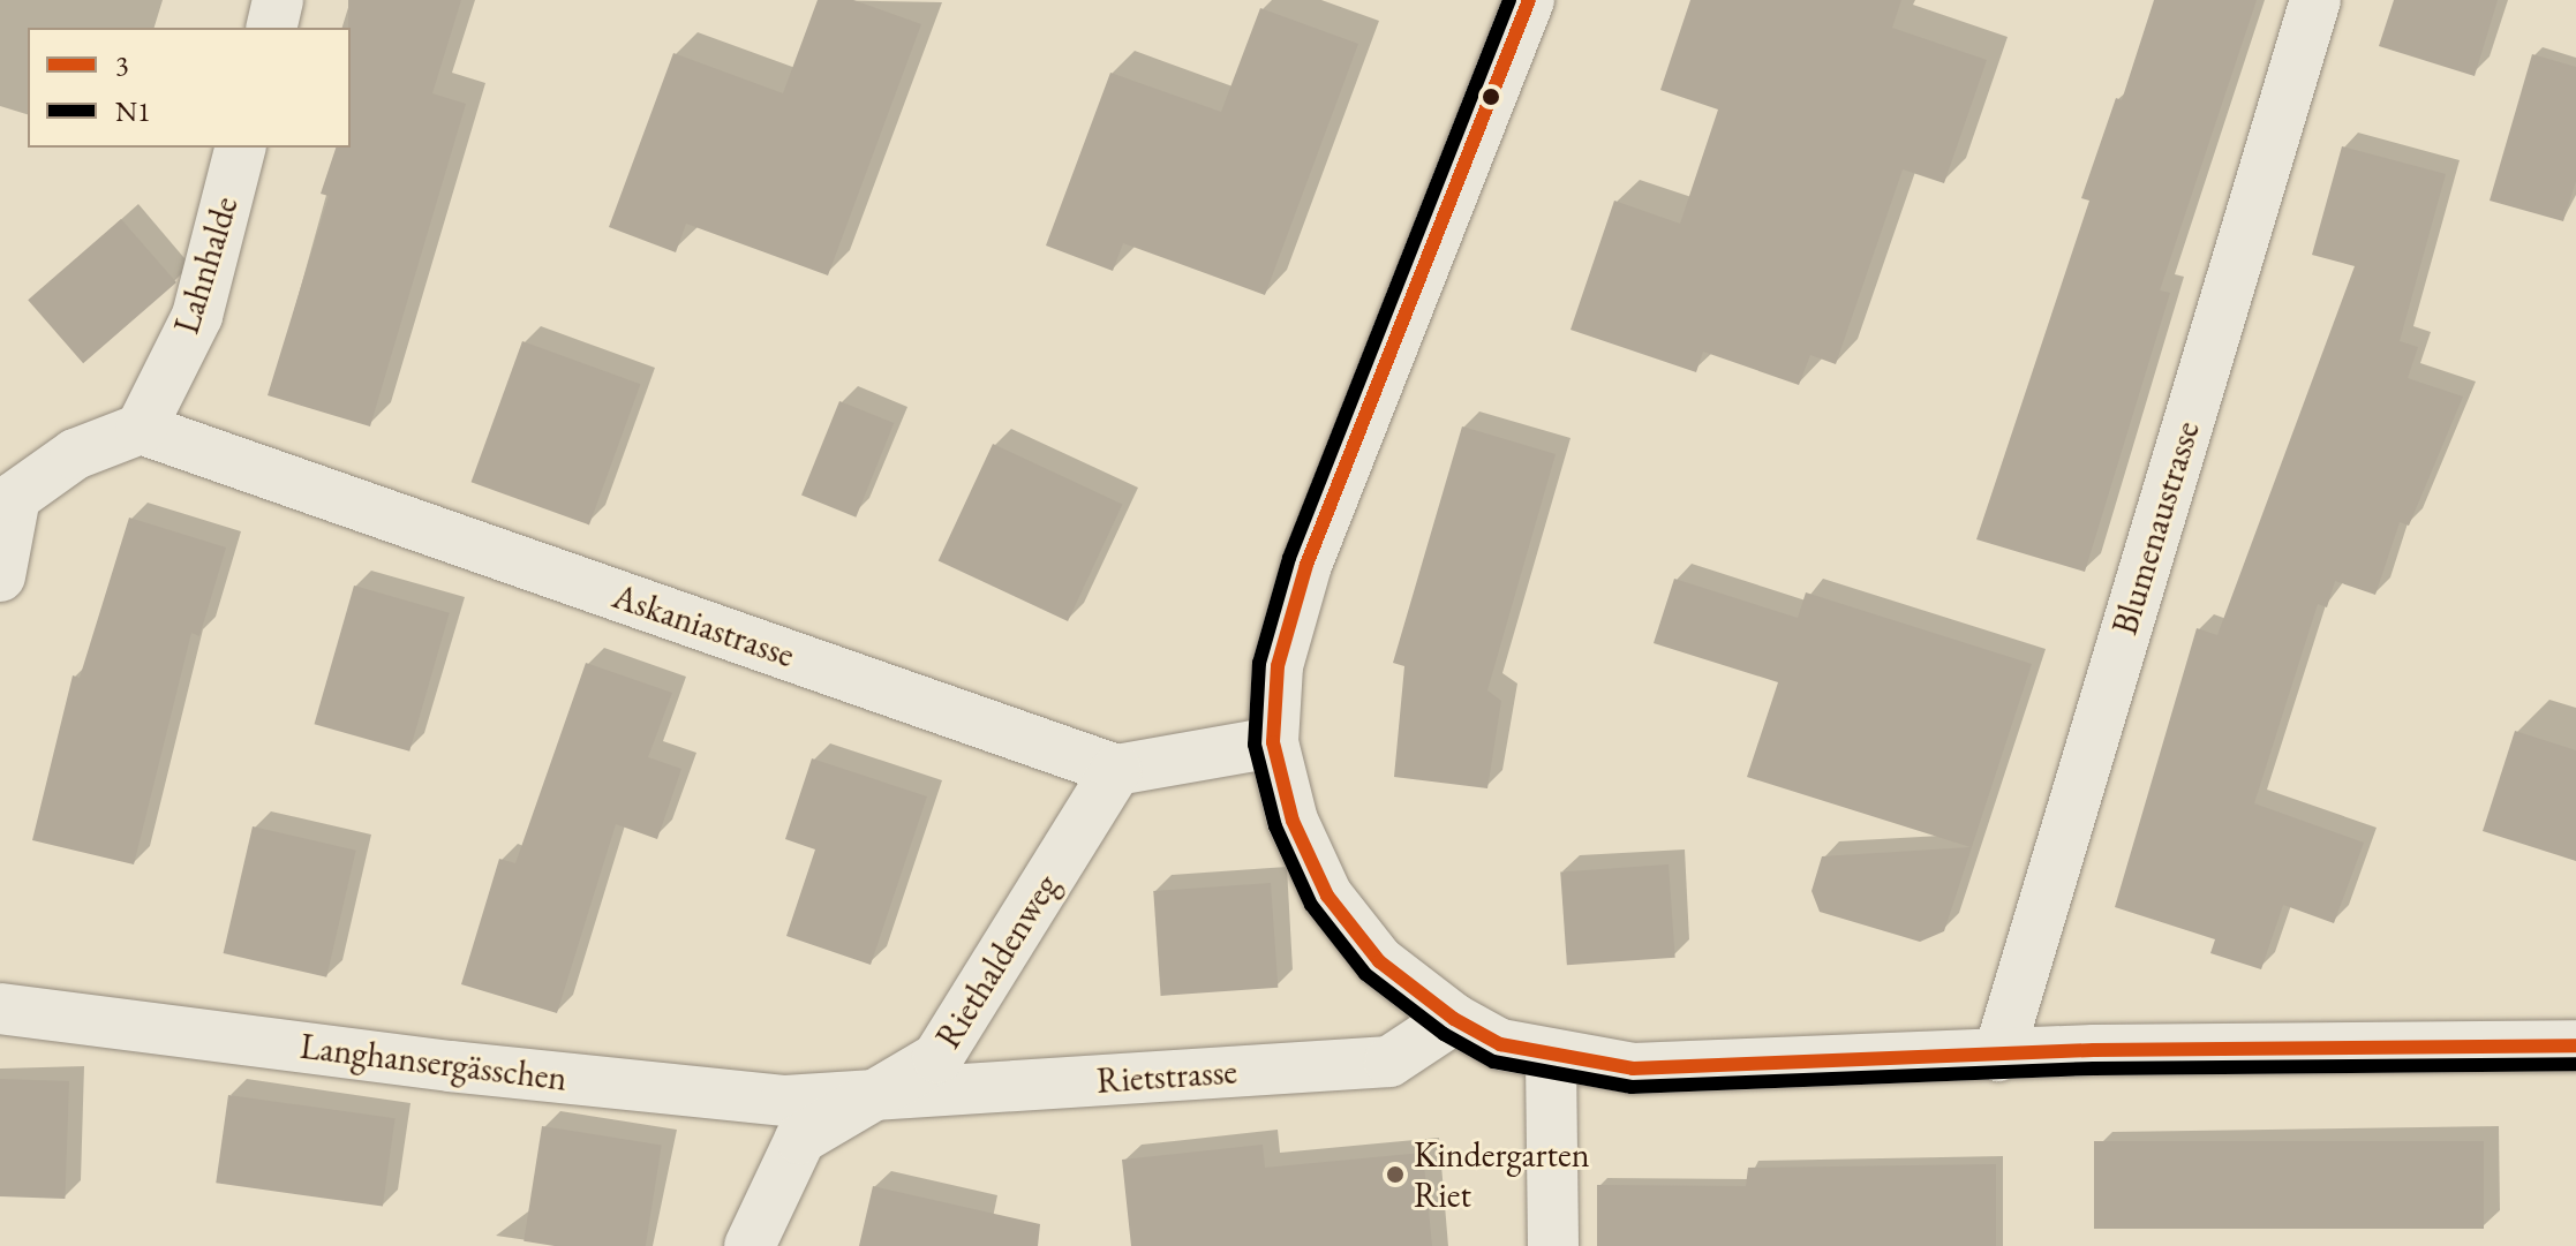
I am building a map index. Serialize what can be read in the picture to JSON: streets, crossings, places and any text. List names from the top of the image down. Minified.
{"streets":{"street":["Lahnhalde","Blumenaustrasse","Askaniastrasse","Riethaldenweg","Langhansergässchen","Rietstrasse"]},"crossings":[["Lahnhalde","Askaniastrasse"],["Askaniastrasse","Riethaldenweg"],["Riethaldenweg","Langhansergässchen"],["Riethaldenweg","Rietstrasse"],["Langhansergässchen","Rietstrasse"]],"places":["Kindergarten Riet"],"lines":["transit line 3","transit line N1"],"legend":["3","N1"]}
